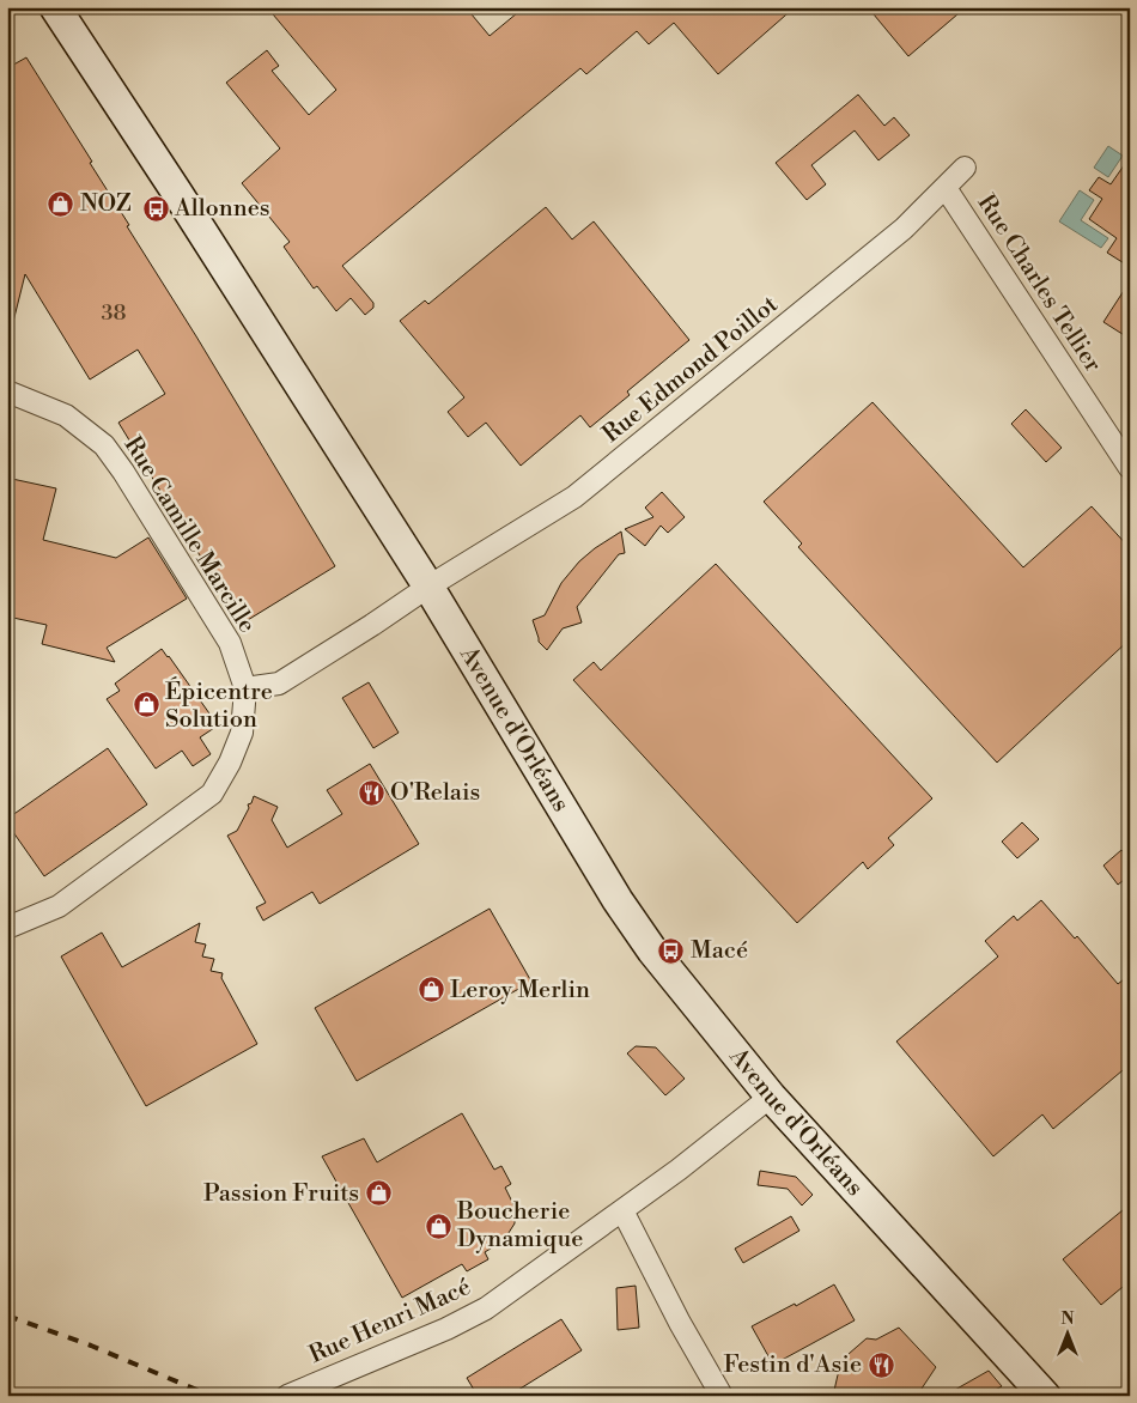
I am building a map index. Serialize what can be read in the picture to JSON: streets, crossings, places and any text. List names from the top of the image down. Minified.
{"streets":{"main road":["Avenue d'Orléans"],"street":["Rue Charles Tellier","Rue Edmond Poillot","Rue Camille Marcille","Rue Henri Macé"]},"crossings":[["Rue Charles Tellier","Rue Edmond Poillot"],["Rue Edmond Poillot","Rue Camille Marcille"],["Rue Edmond Poillot","Avenue d'Orléans"],["Avenue d'Orléans","Rue Henri Macé"]],"places":{"shop":["NOZ","Épicentre Solution","Leroy Merlin","Passion Fruits","Boucherie Dynamique"],"bus stop":["Allonnes","Macé"],"restaurant":["O'Relais","Festin d'Asie"]},"house_numbers":["38"],"north":"top"}
